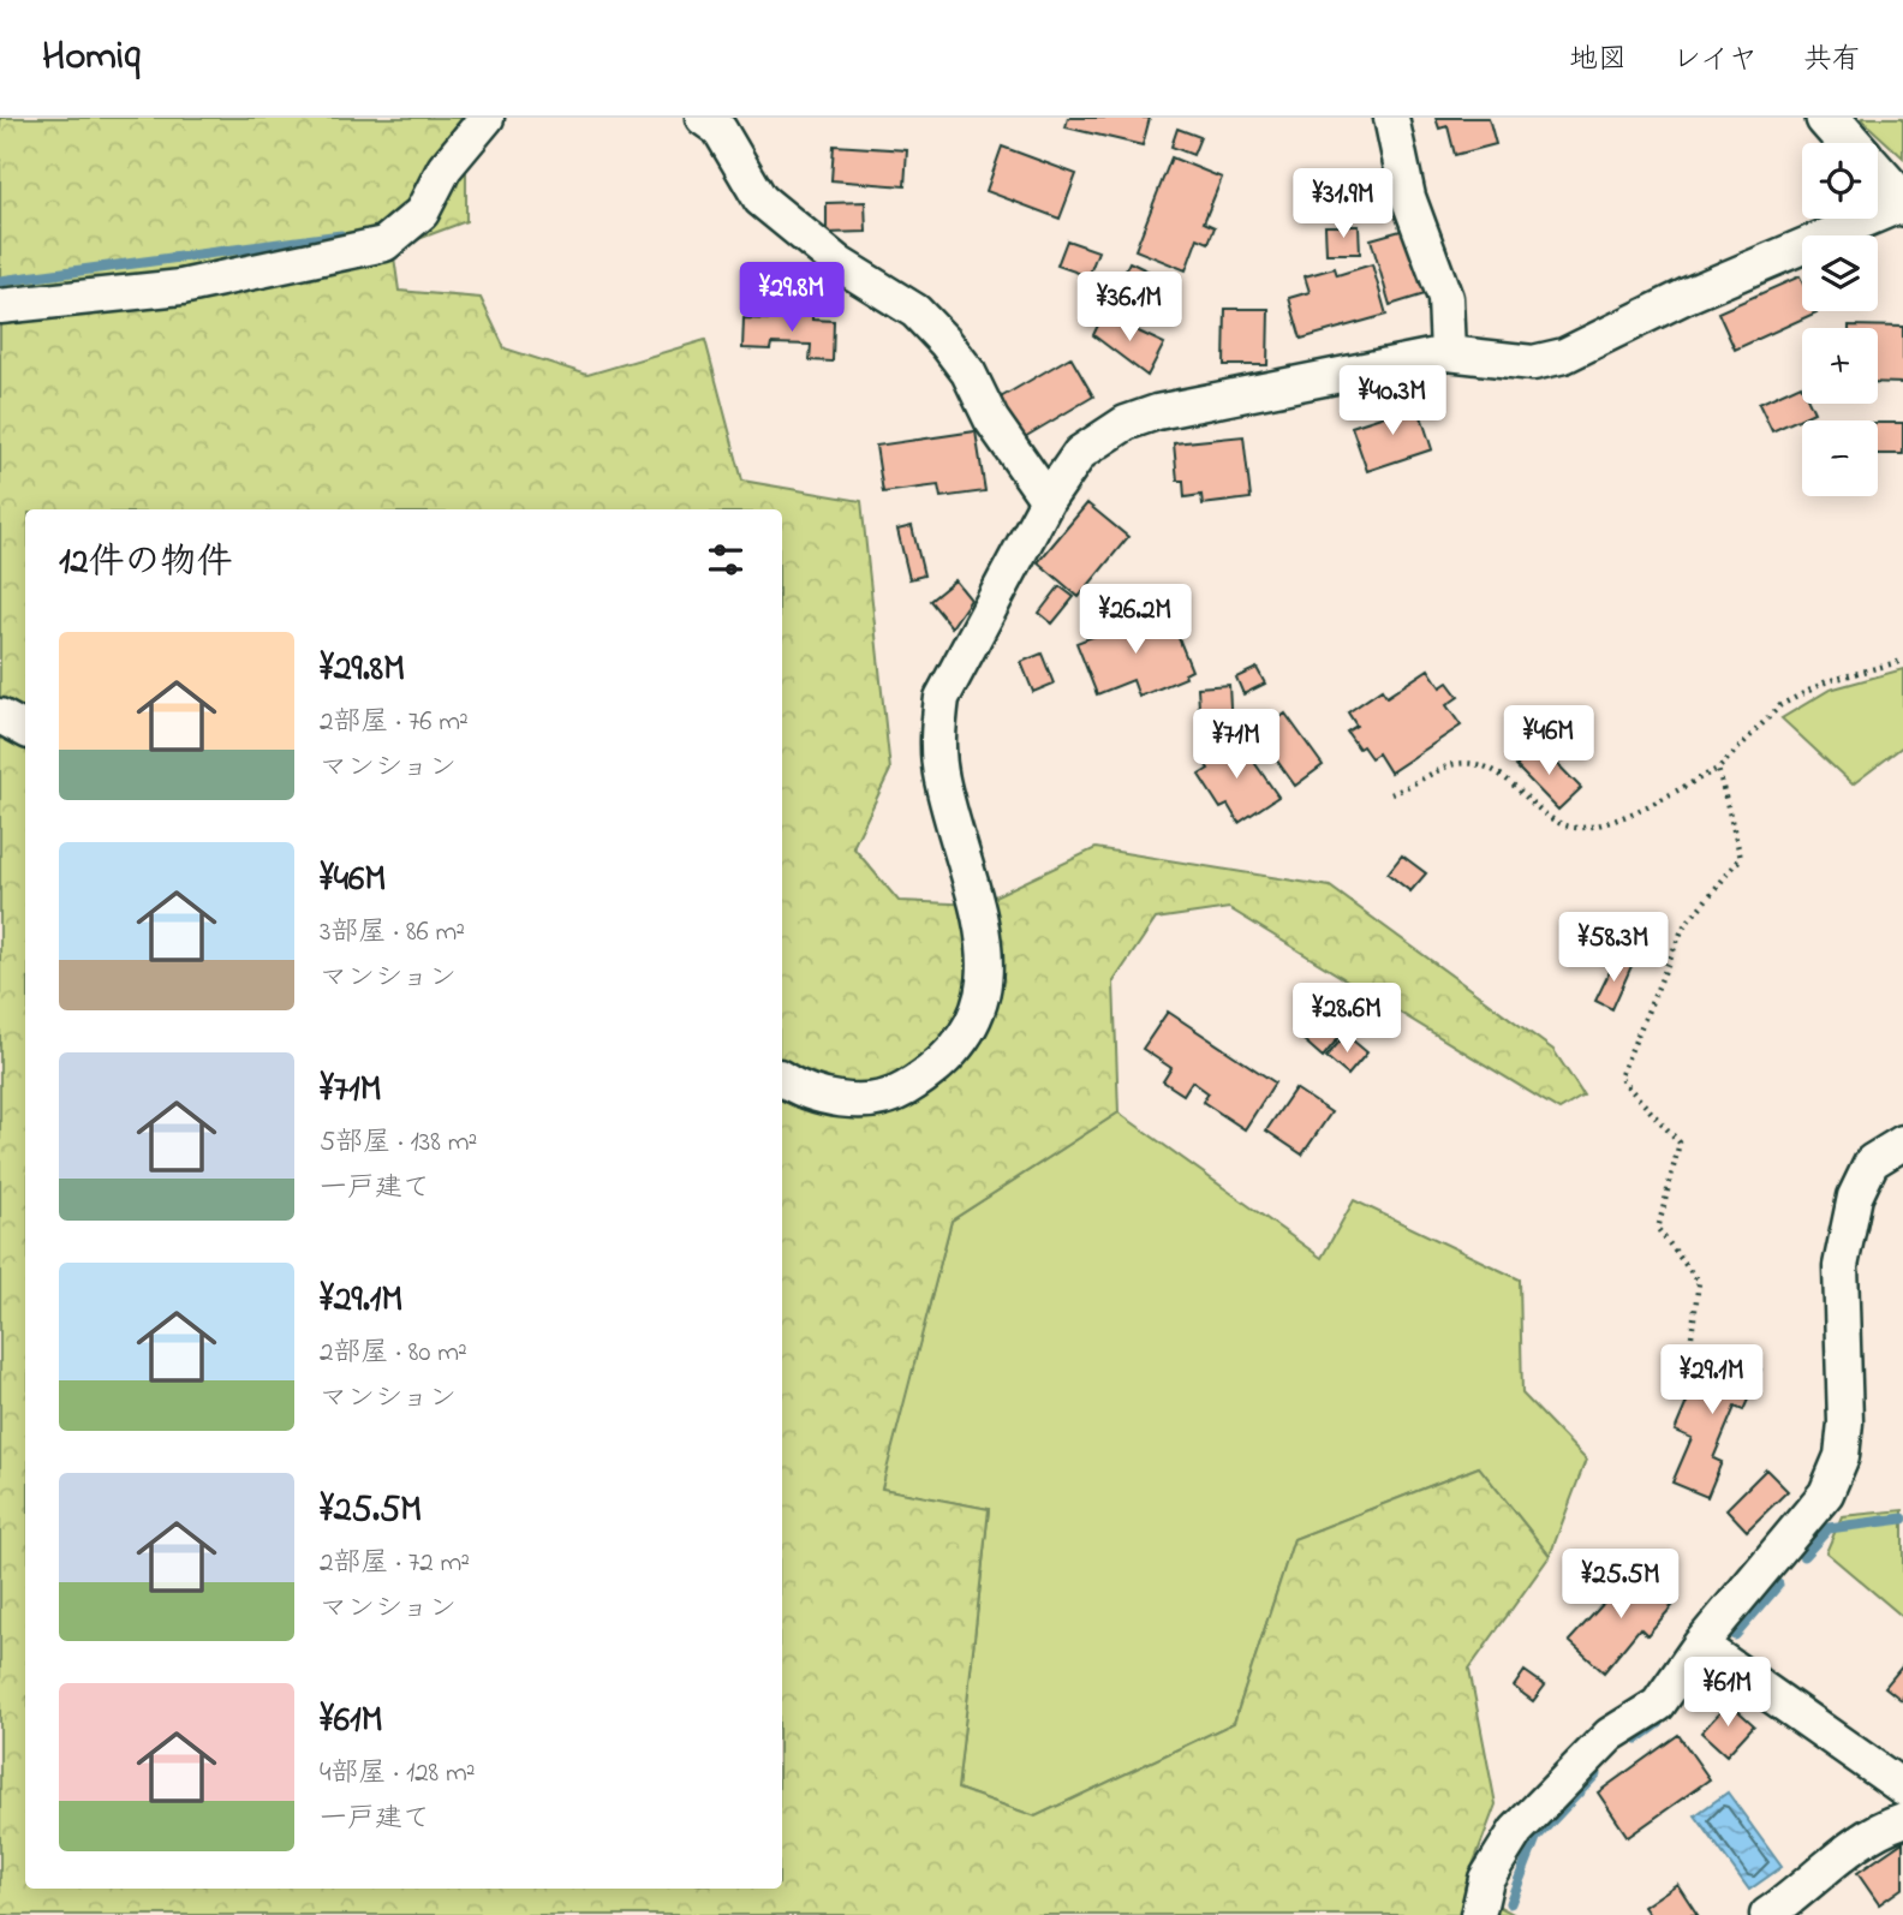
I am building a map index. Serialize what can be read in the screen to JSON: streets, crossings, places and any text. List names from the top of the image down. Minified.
{"page":{"header":"Homiq","nav":["地図","レイヤ","共有"],"map_buttons":["+","−"],"price":["¥31.9M","¥29.8M","¥36.1M","¥40.3M","¥26.2M","¥46M","¥71M","¥58.3M","¥28.6M","¥29.1M","¥25.5M","¥61M"],"heading":"12件の物件","list":[{"name":"¥29.8M","note":"2部屋 · 76 m² · マンション"},{"name":"¥46M","note":"3部屋 · 86 m² · マンション"},{"name":"¥71M","note":"5部屋 · 138 m² · 一戸建て"},{"name":"¥29.1M","note":"2部屋 · 80 m² · マンション"},{"name":"¥25.5M","note":"2部屋 · 72 m² · マンション"},{"name":"¥61M","note":"4部屋 · 128 m² · 一戸建て"}]}}
